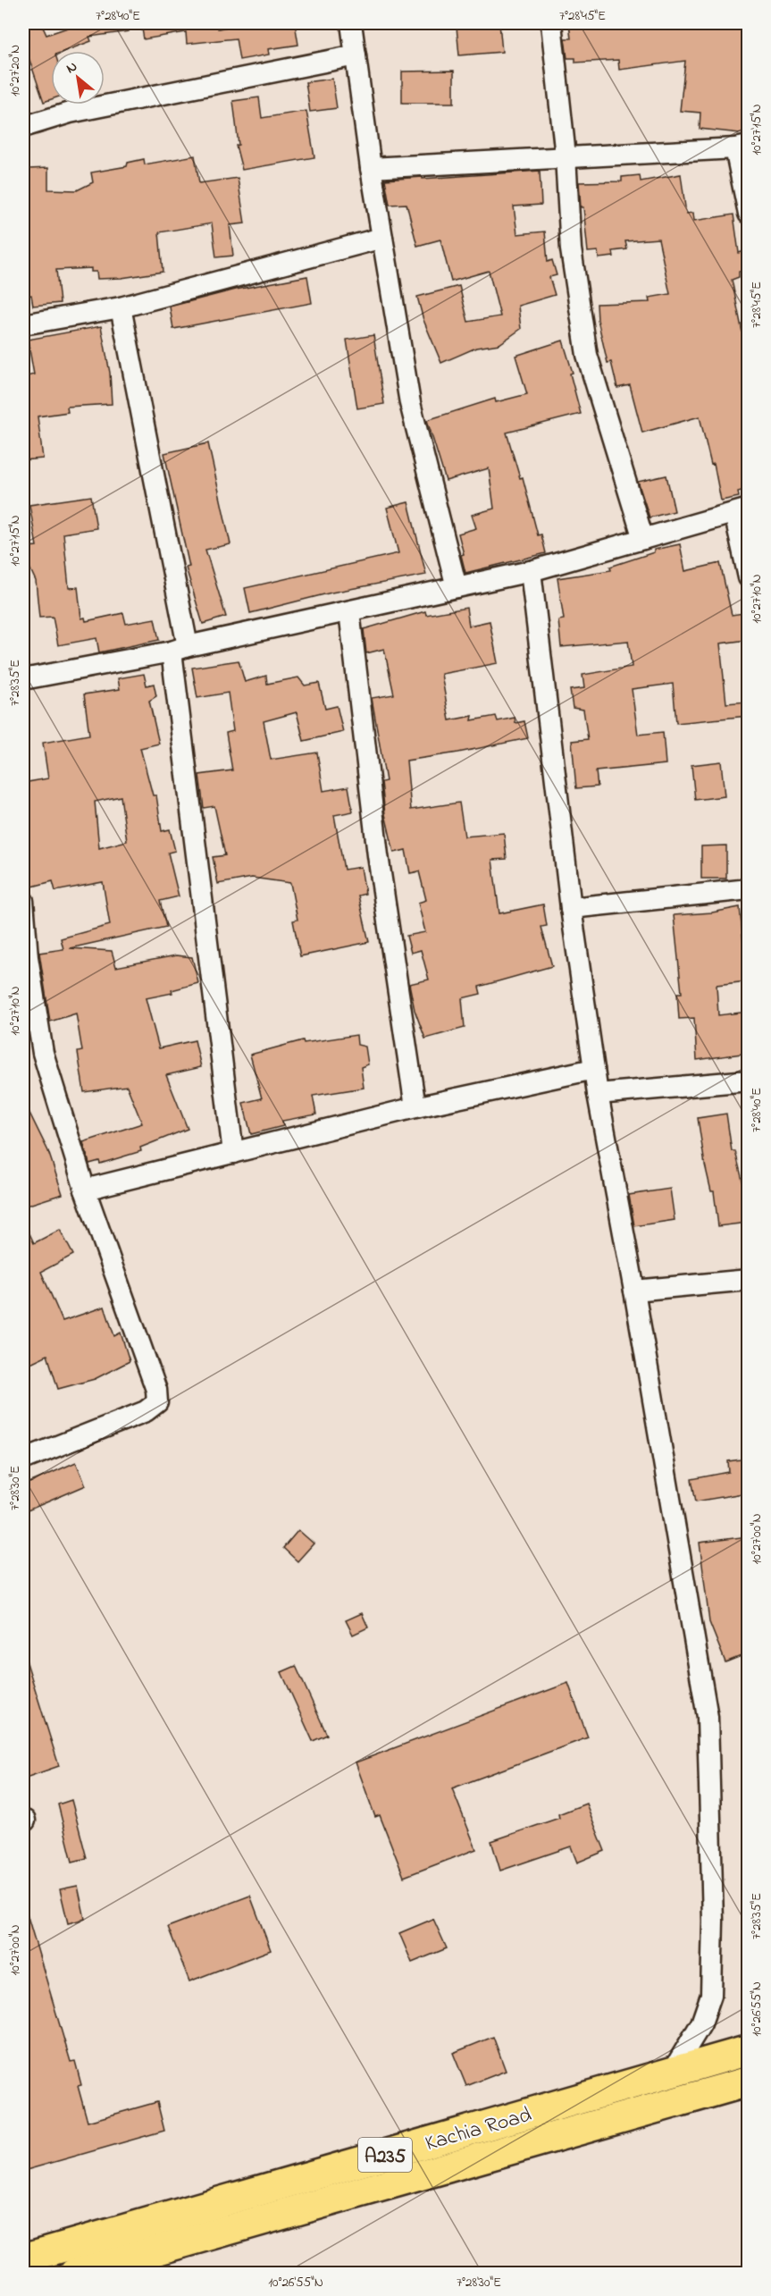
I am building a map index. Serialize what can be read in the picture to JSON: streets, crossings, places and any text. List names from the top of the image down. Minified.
{"streets":{"highway":["Kachia Road","A235"]},"north":"top left","coordinates":["7°28'40\"E","7°28'45\"E","10°27'20\"N","10°27'15\"N","10°27'10\"N","7°28'35\"E","7°28'30\"E","10°27'00\"N","10°26'55\"N"]}
